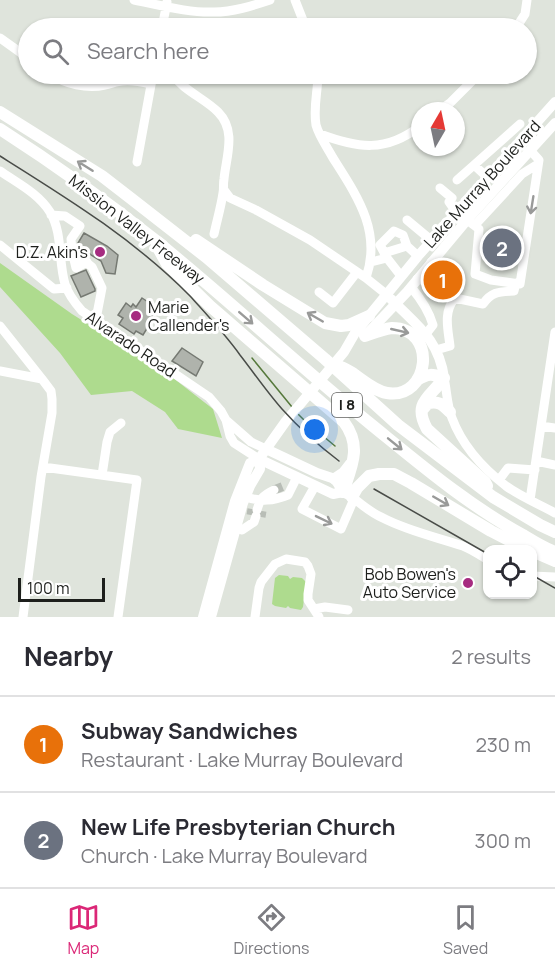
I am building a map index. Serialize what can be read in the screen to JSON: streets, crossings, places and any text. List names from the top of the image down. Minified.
{"streets":{"highway":["Mission Valley Freeway","I 8"],"main road":["Lake Murray Boulevard","Alvarado Road"]},"crossings":[["Lake Murray Boulevard","Alvarado Road"]],"places":["D.Z. Akin's","Marie Callender's","Bob Bowen's Auto Service"],"scale_bar":"100 m","north":"top","page":{"search":"Search here","pins":["2","1"],"scale":"100 m","heading":["Nearby","2 results"],"list":[{"mark":"1","name":"Subway Sandwiches","note":"Restaurant · Lake Murray Boulevard","value":"230 m"},{"mark":"2","name":"New Life Presbyterian Church","note":"Church · Lake Murray Boulevard","value":"300 m"}],"nav":["Map","Directions","Saved"]}}
